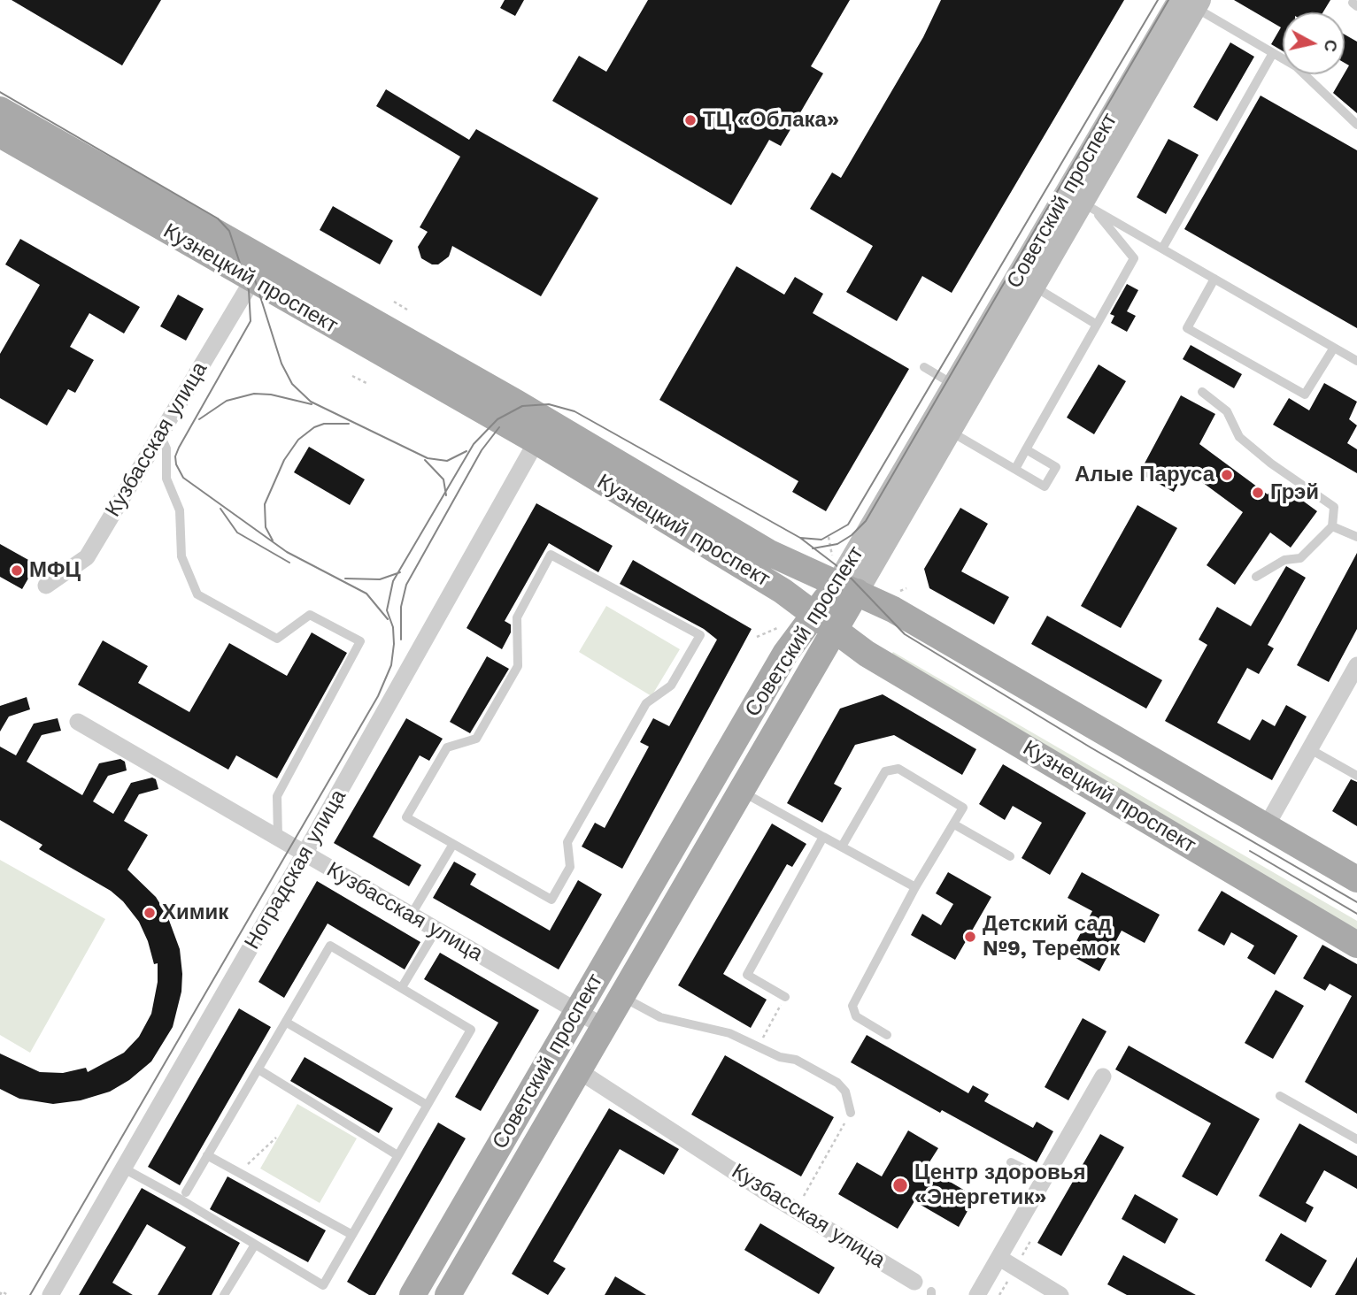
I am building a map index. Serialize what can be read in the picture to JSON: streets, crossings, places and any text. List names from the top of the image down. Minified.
{"streets":{"main road":["Советский проспект","Кузнецкий проспект"],"street":["Кузбасская улица","Ноградская улица"]},"crossings":[["Советский проспект","Кузнецкий проспект"],["Советский проспект","Кузбасская улица"],["Кузнецкий проспект","Кузбасская улица"],["Кузнецкий проспект","Ноградская улица"],["Кузбасская улица","Ноградская улица"]],"places":["ТЦ «Облака»","Алые Паруса","Грэй","МФЦ","Химик","Детский сад №9, Теремок","Центр здоровья «Энергетик»"],"north":"right"}
